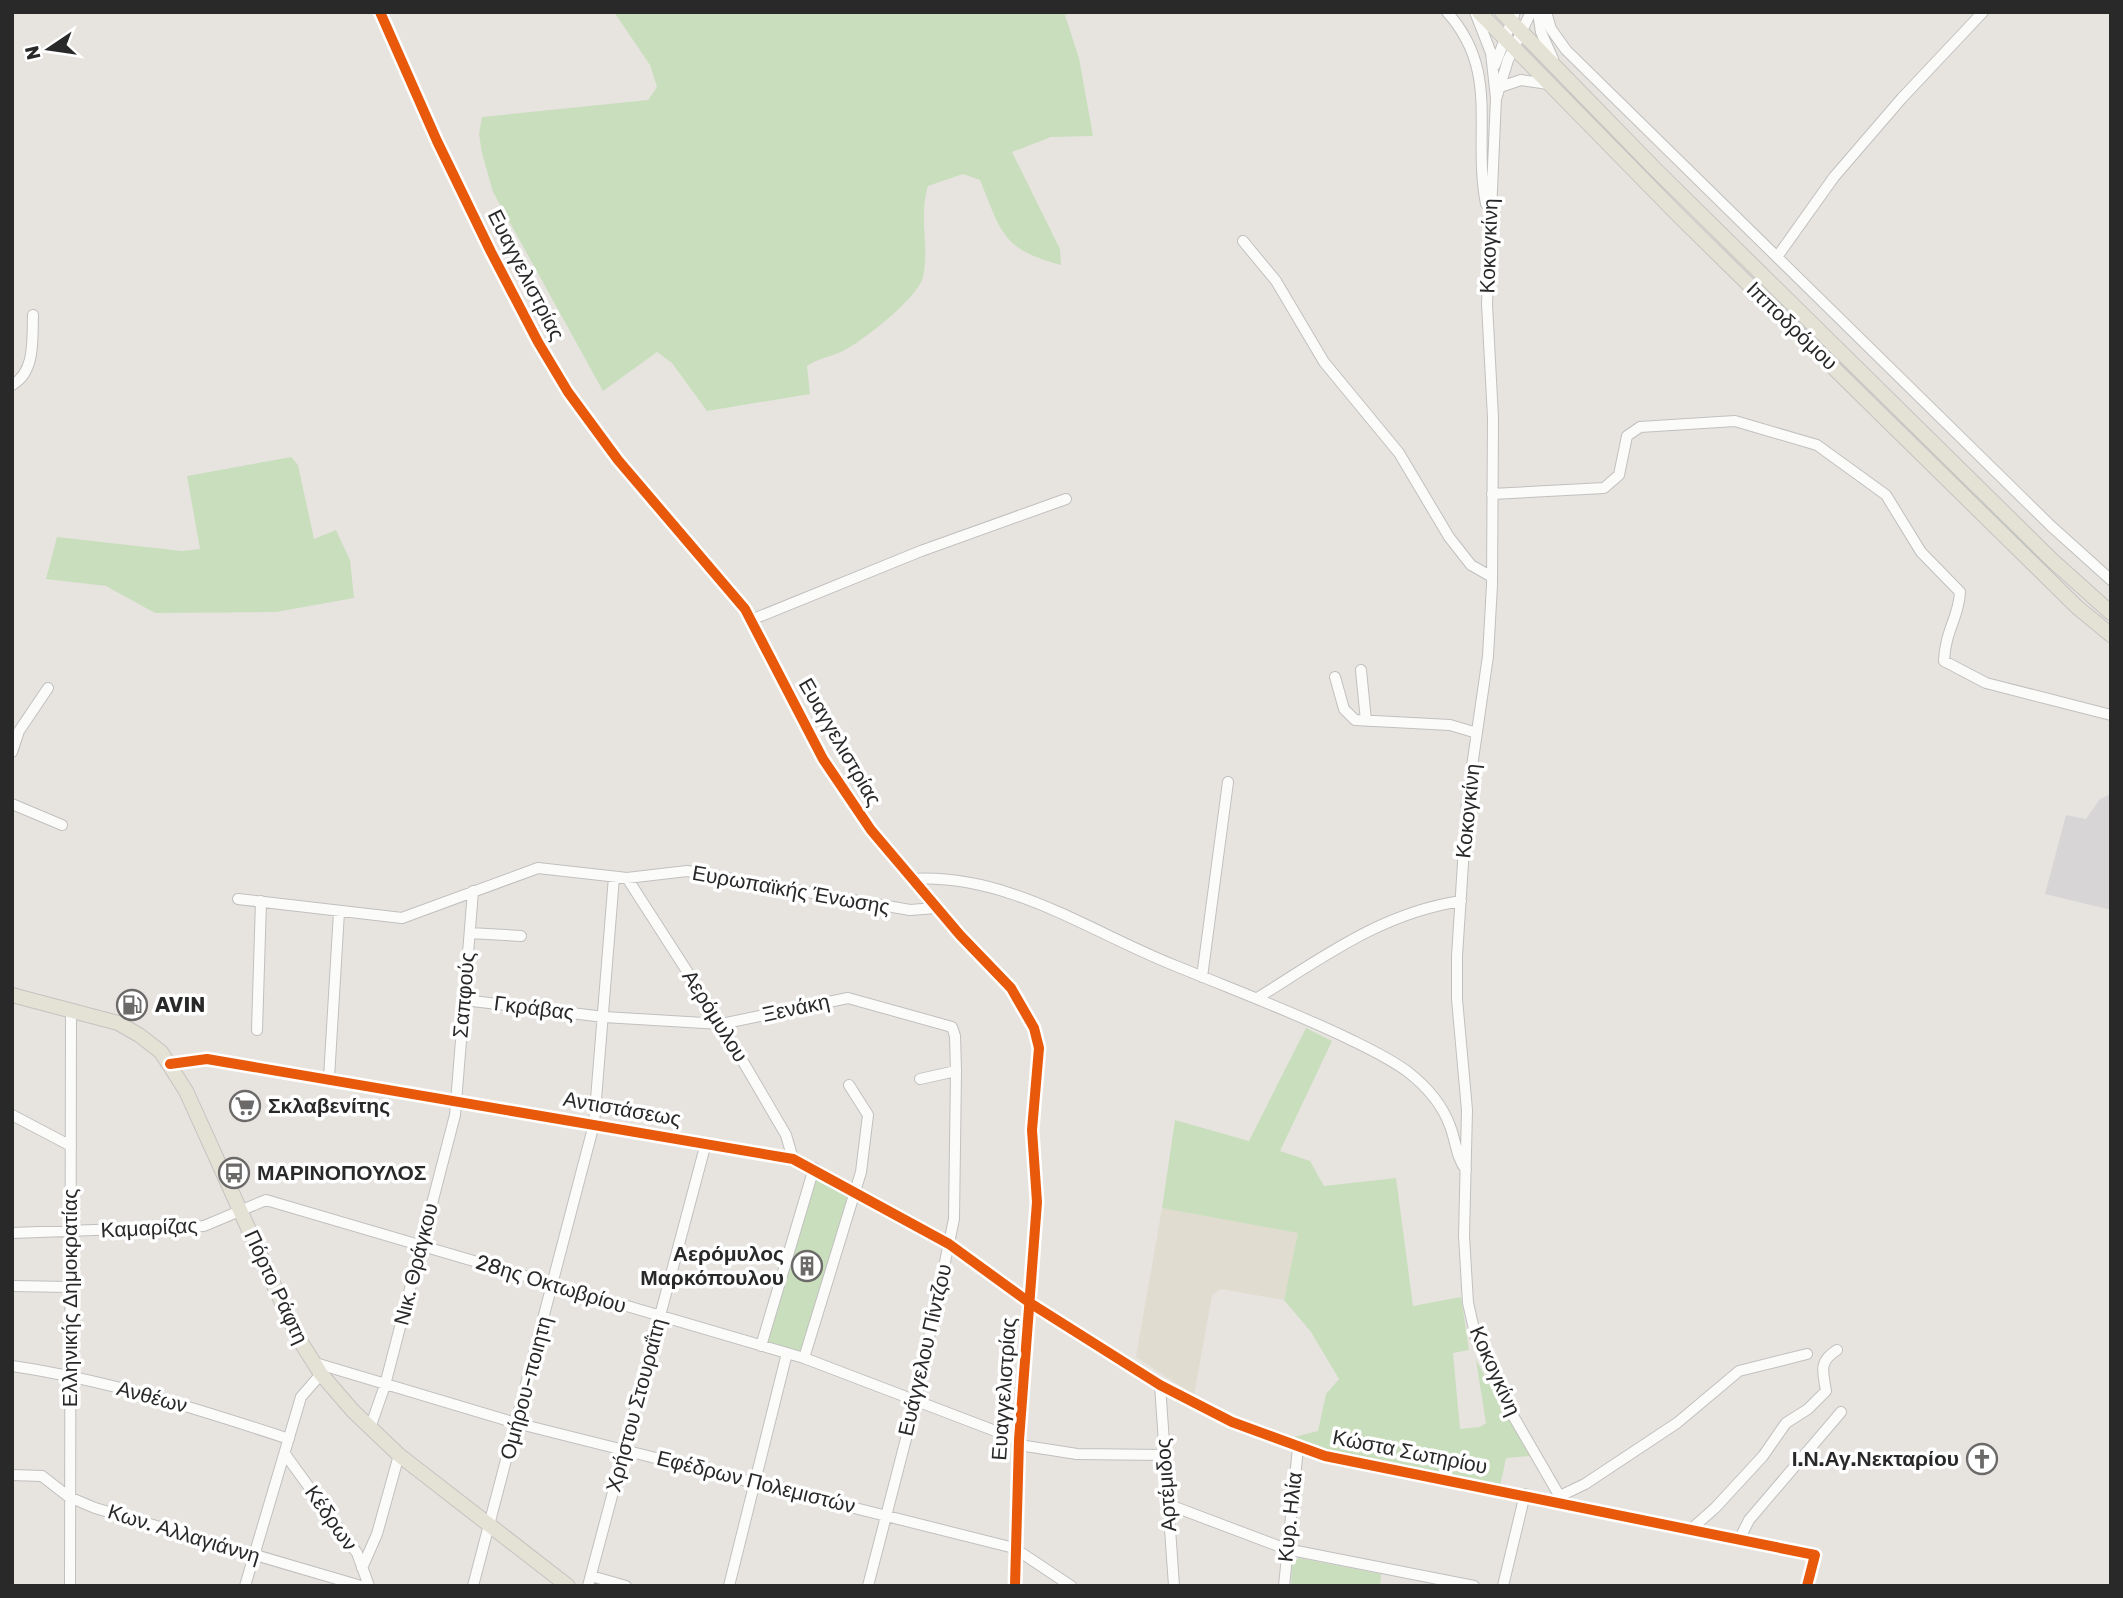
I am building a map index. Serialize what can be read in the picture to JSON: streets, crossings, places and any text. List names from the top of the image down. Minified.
{"streets":{"main road":["Ιπποδρόμου","Πόρτο Ράφτη"],"street":["Κοκογκίνη","Ευαγγελιστρίας","Ευρωπαϊκής Ένωσης","Σαπφούς","Γκράβας","Ξενάκη","Αερόμυλου","Αντιστάσεως","Καμαρίζας","Νικ. Θράγκου","28ης Οκτωβρίου","Ελληνικής Δημοκρατίας","Ευάγγελου Πίντζου","Ομήρου-ποιητη","Ανθέων","Χρήστου Στουραΐτη","Κώστα Σωτηρίου","Εφέδρων Πολεμιστών","Αρτέμιδος","Κυρ. Ηλία","Κέδρων","Κων. Αλλαγιάννη"]},"crossings":[["Κοκογκίνη","Κώστα Σωτηρίου"],["Ευαγγελιστρίας","Ευρωπαϊκής Ένωσης"],["Ευαγγελιστρίας","Αντιστάσεως"],["Ευαγγελιστρίας","28ης Οκτωβρίου"],["Ευαγγελιστρίας","Κώστα Σωτηρίου"],["Ευαγγελιστρίας","Εφέδρων Πολεμιστών"],["Ευρωπαϊκής Ένωσης","Σαπφούς"],["Ευρωπαϊκής Ένωσης","Αερόμυλου"],["Ευρωπαϊκής Ένωσης","Ομήρου-ποιητη"],["Σαπφούς","Γκράβας"],["Σαπφούς","Αντιστάσεως"],["Σαπφούς","Νικ. Θράγκου"],["Γκράβας","Ξενάκη"],["Γκράβας","Αερόμυλου"],["Γκράβας","Ομήρου-ποιητη"],["Ξενάκη","Αερόμυλου"],["Ξενάκη","Ευάγγελου Πίντζου"],["Αερόμυλου","Αντιστάσεως"],["Αντιστάσεως","Νικ. Θράγκου"],["Αντιστάσεως","Πόρτο Ράφτη"],["Αντιστάσεως","Ευάγγελου Πίντζου"],["Αντιστάσεως","Ομήρου-ποιητη"],["Αντιστάσεως","Χρήστου Στουραΐτη"],["Αντιστάσεως","Κώστα Σωτηρίου"],["Καμαρίζας","28ης Οκτωβρίου"],["Καμαρίζας","Πόρτο Ράφτη"],["Καμαρίζας","Ελληνικής Δημοκρατίας"],["Νικ. Θράγκου","28ης Οκτωβρίου"],["Νικ. Θράγκου","Πόρτο Ράφτη"],["Νικ. Θράγκου","Εφέδρων Πολεμιστών"],["28ης Οκτωβρίου","Πόρτο Ράφτη"],["28ης Οκτωβρίου","Ευάγγελου Πίντζου"],["28ης Οκτωβρίου","Ομήρου-ποιητη"],["28ης Οκτωβρίου","Χρήστου Στουραΐτη"],["28ης Οκτωβρίου","Αρτέμιδος"],["Πόρτο Ράφτη","Ελληνικής Δημοκρατίας"],["Πόρτο Ράφτη","Ομήρου-ποιητη"],["Πόρτο Ράφτη","Εφέδρων Πολεμιστών"],["Ελληνικής Δημοκρατίας","Ανθέων"],["Ελληνικής Δημοκρατίας","Κων. Αλλαγιάννη"],["Ευάγγελου Πίντζου","Εφέδρων Πολεμιστών"],["Ομήρου-ποιητη","Εφέδρων Πολεμιστών"],["Χρήστου Στουραΐτη","Εφέδρων Πολεμιστών"],["Κώστα Σωτηρίου","Αρτέμιδος"],["Κώστα Σωτηρίου","Κυρ. Ηλία"]],"places":{"fuel station":["AVIN"],"supermarket":["Σκλαβενίτης"],"bus stop":["ΜΑΡΙΝΟΠΟΥΛΟΣ"],"building":["Αερόμυλος Μαρκόπουλου"],"church":["Ι.Ν.Αγ.Νεκταρίου"]},"north":"left"}
